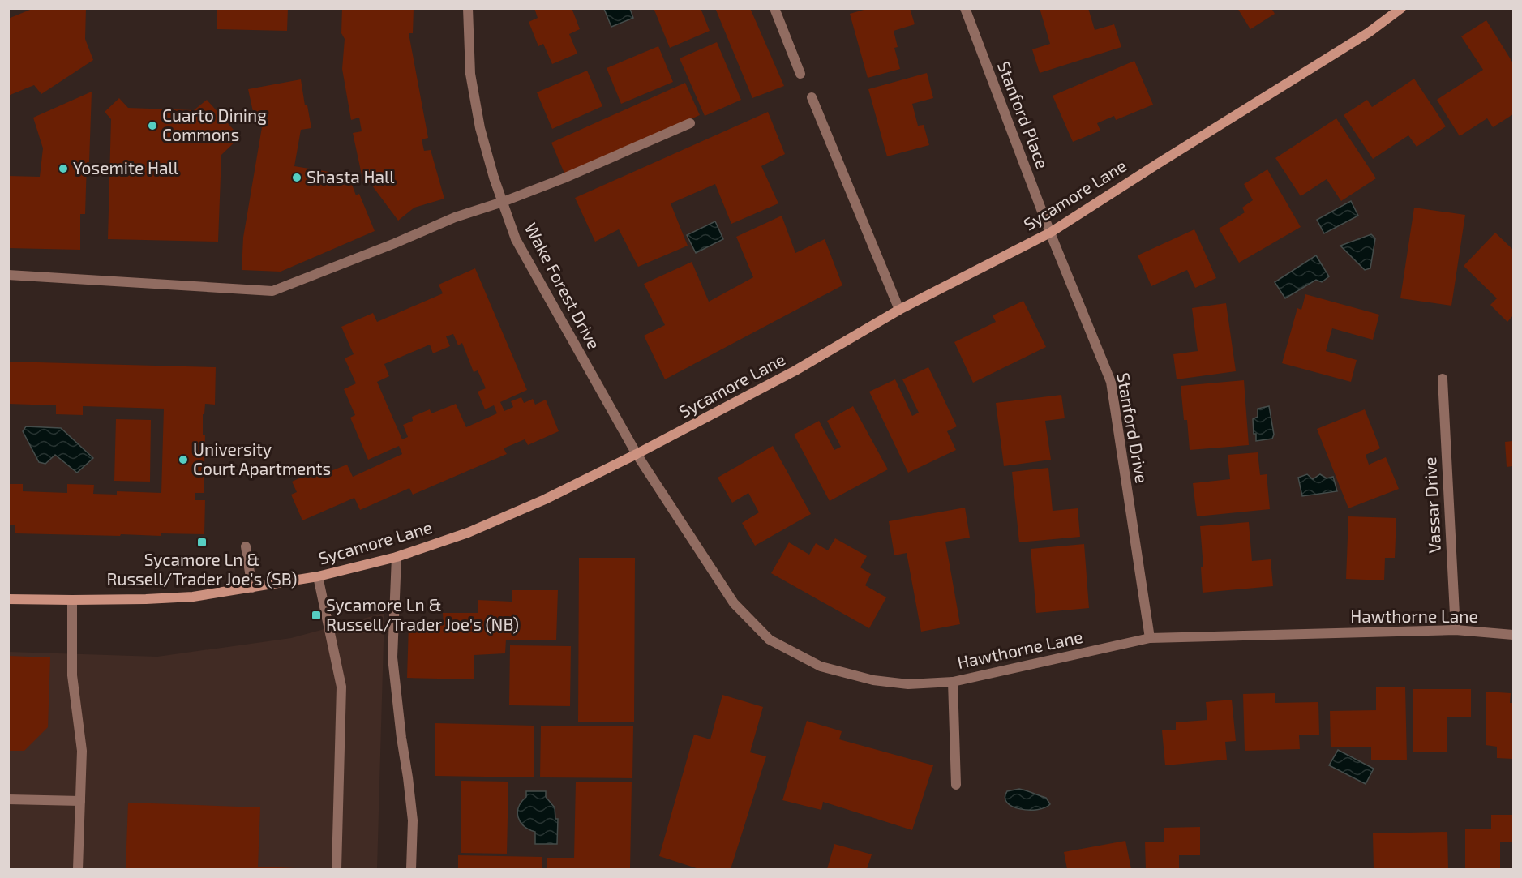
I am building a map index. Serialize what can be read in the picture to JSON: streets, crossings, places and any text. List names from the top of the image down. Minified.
{"streets":{"street":["Stanford Place","Sycamore Lane","Wake Forest Drive","Stanford Drive","Vassar Drive","Hawthorne Lane"]},"crossings":[["Stanford Place","Sycamore Lane"],["Stanford Place","Stanford Drive"],["Sycamore Lane","Wake Forest Drive"],["Sycamore Lane","Stanford Drive"],["Sycamore Lane","Hawthorne Lane"],["Wake Forest Drive","Hawthorne Lane"],["Stanford Drive","Hawthorne Lane"],["Vassar Drive","Hawthorne Lane"]],"places":{"other":["Cuarto Dining Commons","Yosemite Hall","Shasta Hall","University Court Apartments"],"transit":["Sycamore Ln & Russell/Trader Joe's (SB)","Sycamore Ln & Russell/Trader Joe's (NB)"]}}
